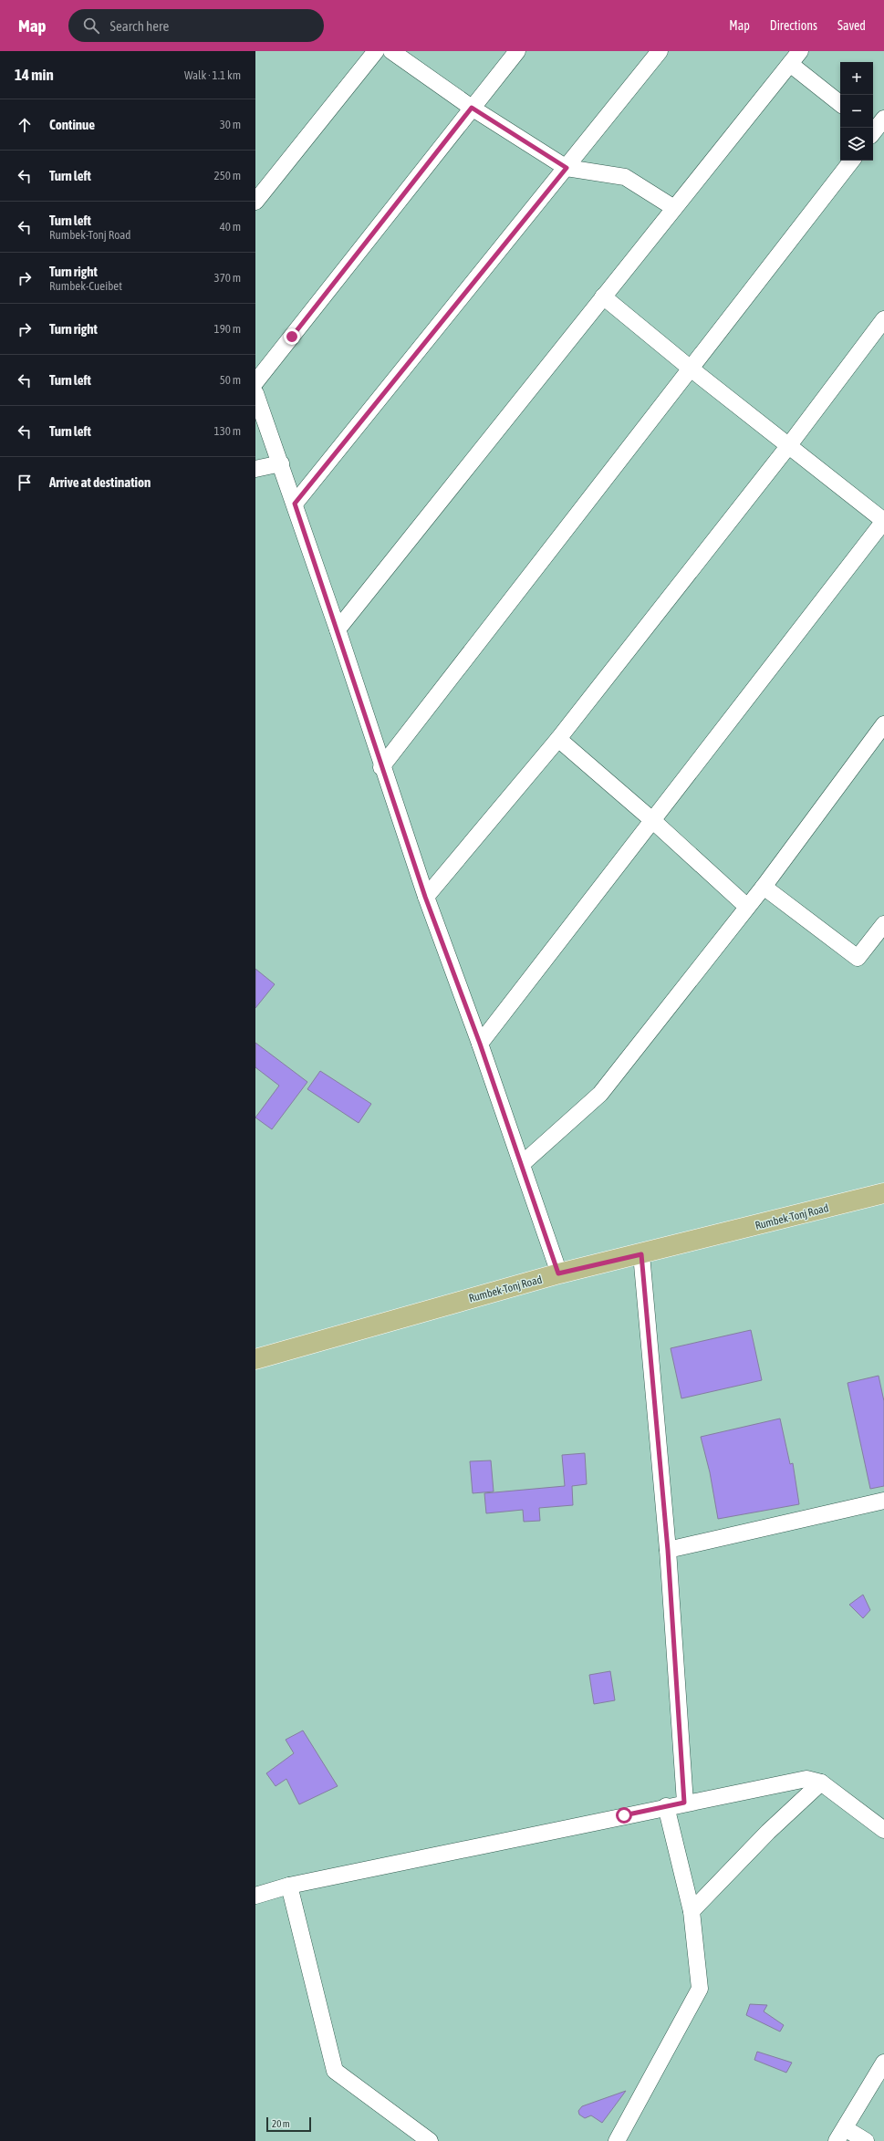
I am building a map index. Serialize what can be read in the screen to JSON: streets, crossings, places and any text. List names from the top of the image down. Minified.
{"streets":{"main road":["Rumbek-Tonj Road"]},"scale_bar":"20 m","page":{"header":"Map","search":"Search here","nav":["Map","Directions","Saved"],"heading":["14 min","Walk · 1.1 km"],"map_buttons":["+","−"],"list":[["Continue","30 m"],["Turn left","250 m"],["Turn left","Rumbek-Tonj Road","40 m"],["Turn right","Rumbek-Cueibet","370 m"],["Turn right","190 m"],["Turn left","50 m"],["Turn left","130 m"],"Arrive at destination"],"scale":"20 m"}}
